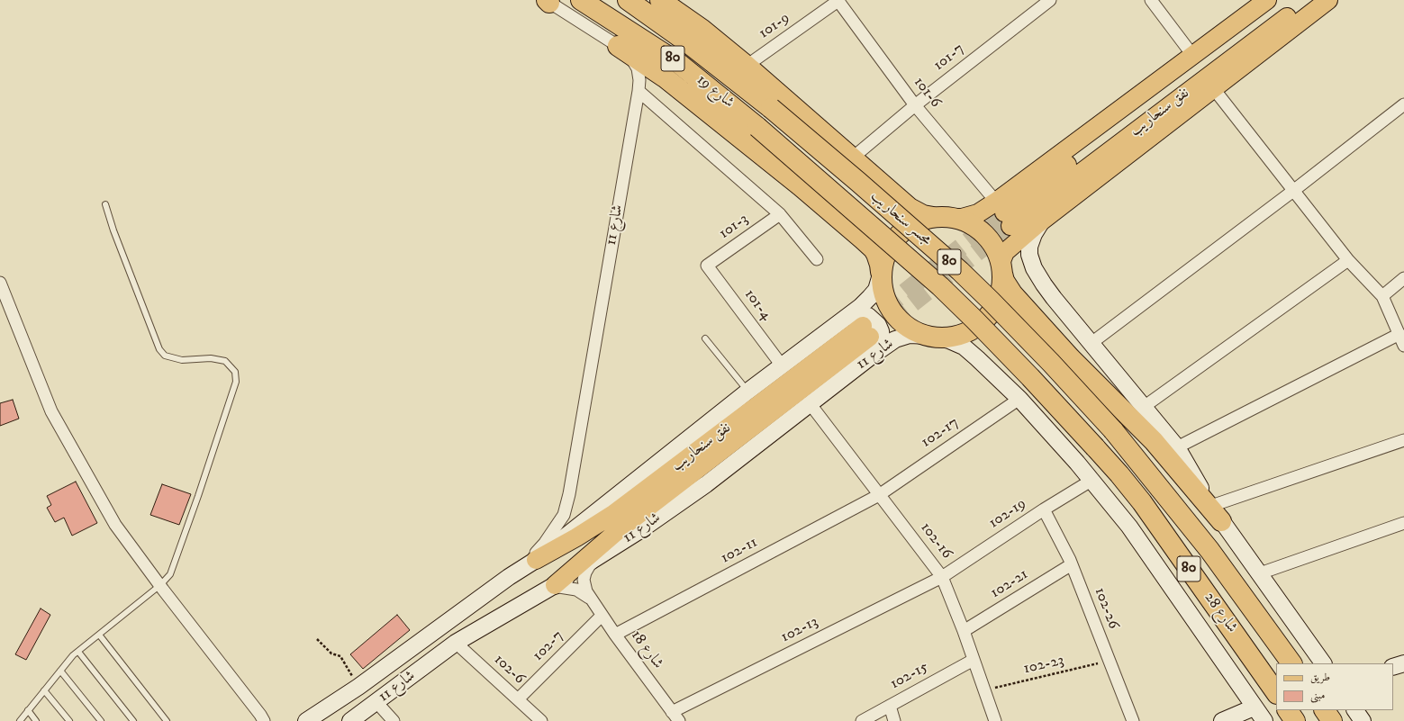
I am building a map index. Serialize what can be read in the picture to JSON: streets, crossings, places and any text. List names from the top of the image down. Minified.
{"streets":{"highway":["80","شارع 19","مجسر سنحاريب","شارع 28"],"main road":["نفق سنحاريب","شارع 11"],"street":["101-9","101-7","101-6","101-3","101-4","102-17","102-19","102-16","102-11","102-21","102-26","102-13","102-7","شارع 18","102-6","102-15"],"path":["102-23"]},"crossings":[["101-9","101-6"],["101-7","101-6"],["شارع 19","مجسر سنحاريب"],["101-6","نفق سنحاريب"],["نفق سنحاريب","شارع 11"],["مجسر سنحاريب","شارع 28"],["شارع 11","101-4"],["شارع 11","102-17"],["شارع 11","102-19"],["شارع 11","102-16"],["شارع 11","102-6"],["101-3","101-4"],["102-17","102-16"],["102-17","102-11"],["102-19","102-16"],["102-19","102-26"],["102-19","102-13"],["102-16","102-11"],["102-16","102-21"],["102-16","102-13"],["102-16","102-23"],["102-16","102-15"],["102-11","شارع 18"],["102-21","102-26"],["102-26","102-23"],["102-13","شارع 18"],["102-7","شارع 18"],["102-7","102-6"]],"legend":["طريق","مبنى"]}
